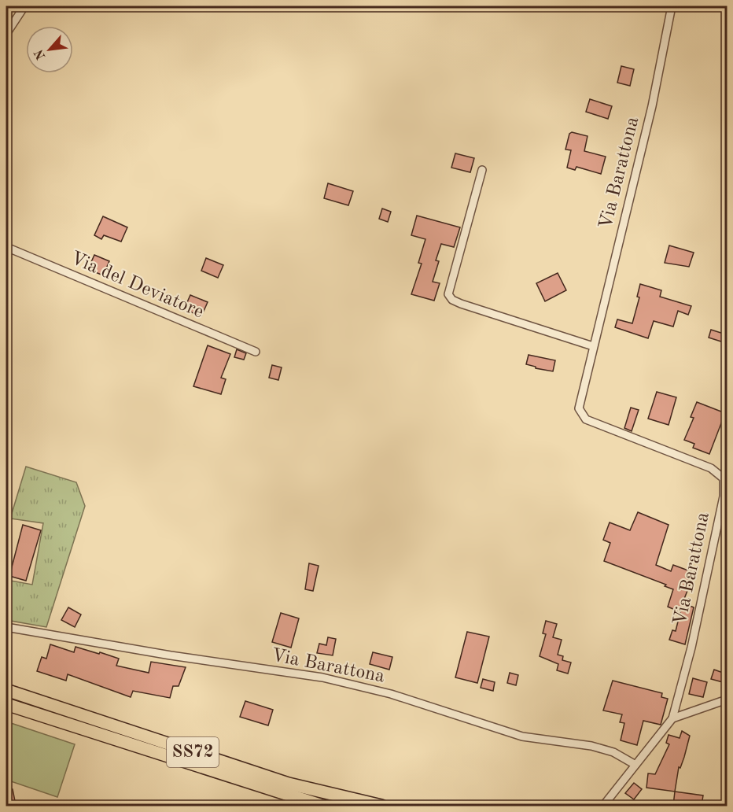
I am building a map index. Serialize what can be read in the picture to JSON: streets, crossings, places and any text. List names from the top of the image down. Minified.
{"streets":{"main road":["SS72"],"street":["Via Barattona","Via del Deviatore"]},"north":"bottom left"}
